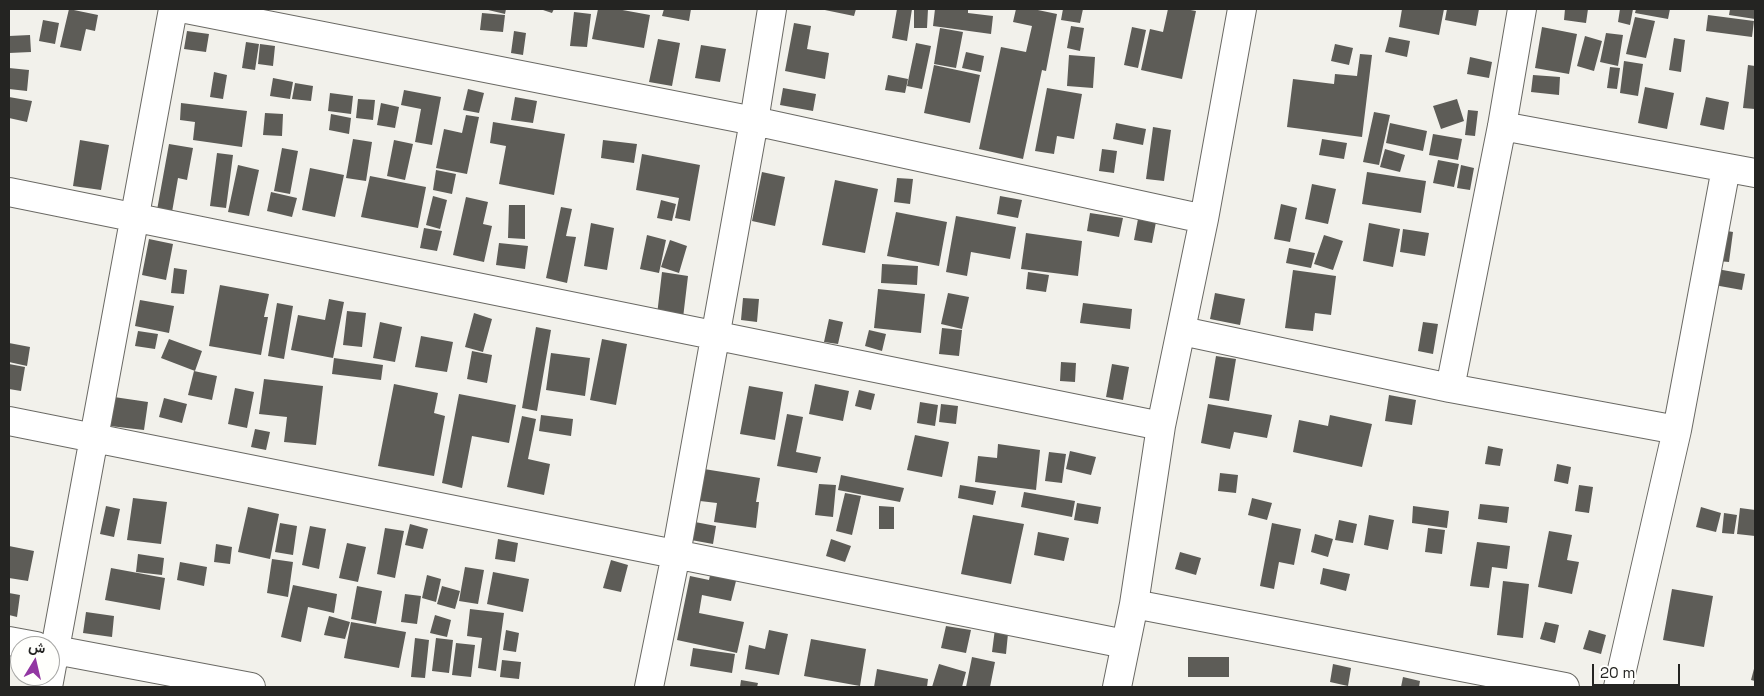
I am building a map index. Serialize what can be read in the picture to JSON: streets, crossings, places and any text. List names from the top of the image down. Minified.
{"scale_bar":"20 m","north":"top"}
